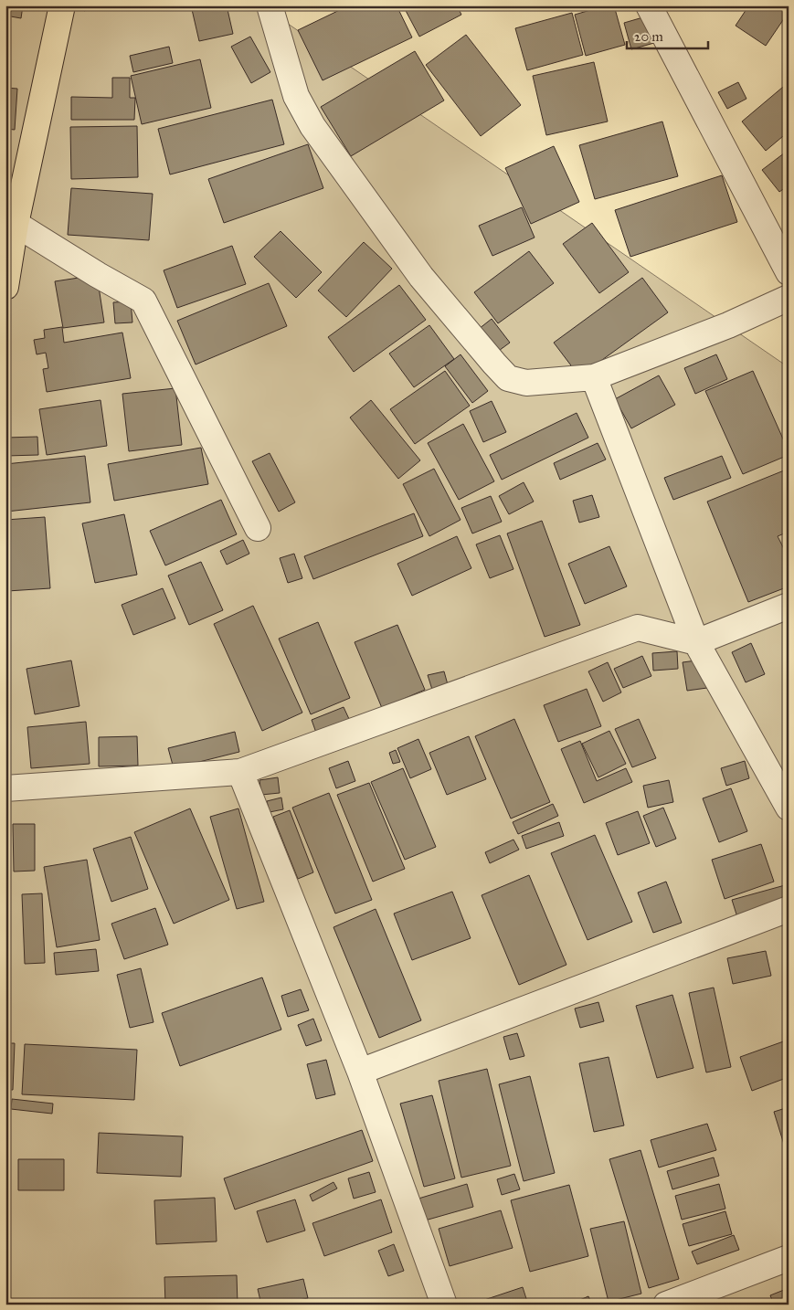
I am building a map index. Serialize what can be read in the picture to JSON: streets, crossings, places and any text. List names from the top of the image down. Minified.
{"scale_bar":"20 m"}
